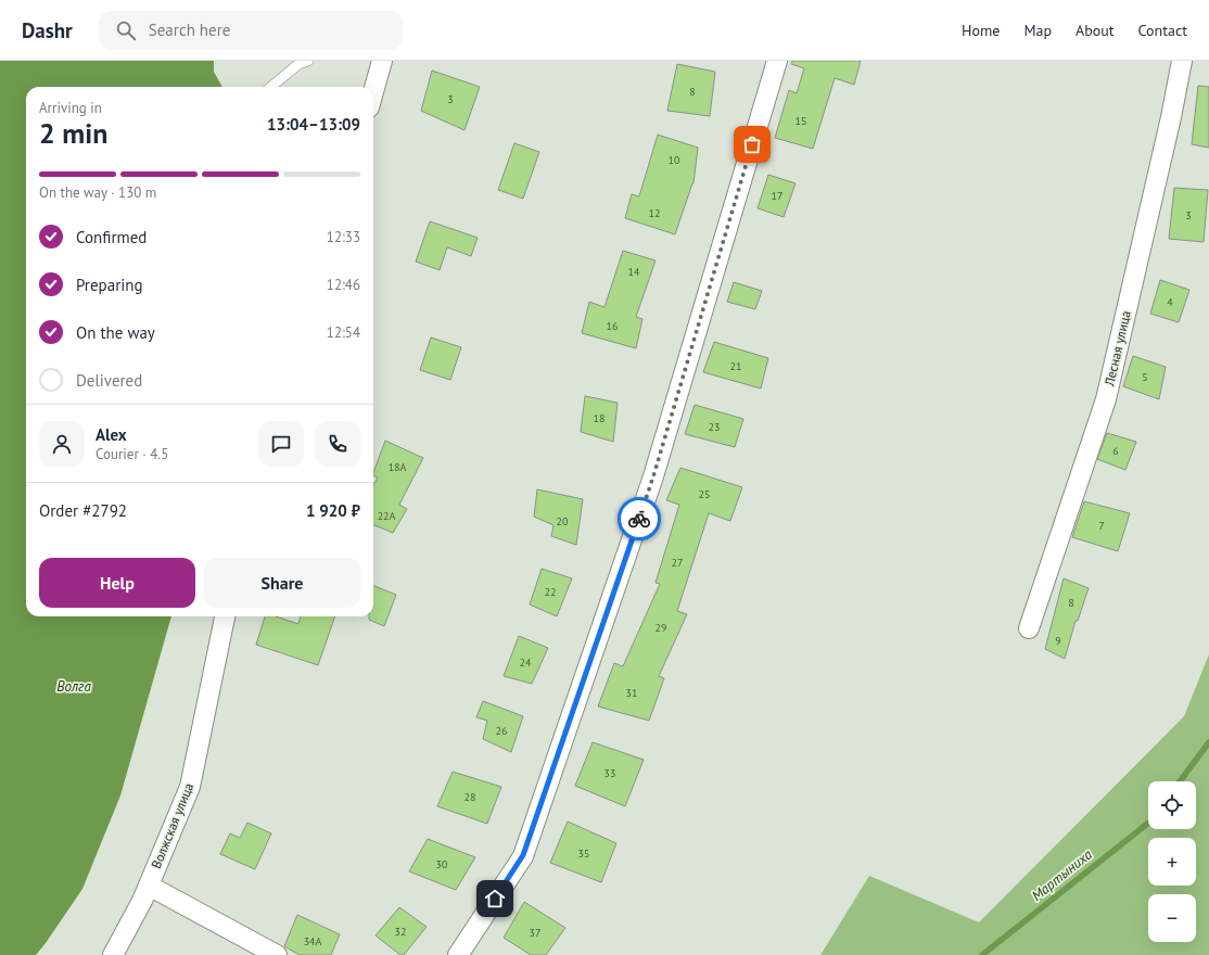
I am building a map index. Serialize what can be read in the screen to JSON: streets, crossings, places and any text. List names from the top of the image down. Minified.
{"streets":{"street":["Лесная улица","Волжская улица"]},"water":["Волга","Мартыниха"],"house_numbers":["8","3","15","10","17","12","3","14","4","16","21","5","18","23","6","18А","25","22А","20","7","27","22","8","29","9","24","31","26","33","28","35","30","32","37","34А"],"page":{"header":"Dashr","search":"Search here","nav":["Home","Map","About","Contact"],"heading":["2 min","Arriving in","13:04–13:09"],"panel":["Alex","Courier · 4.5","Order #2792","1 920 ₽"],"bar":"On the way · 130 m","list":[["Confirmed","12:33"],["Preparing","12:46"],["On the way","12:54"],"Delivered"],"buttons":["Help","Share"],"map_buttons":["+","−"]}}
